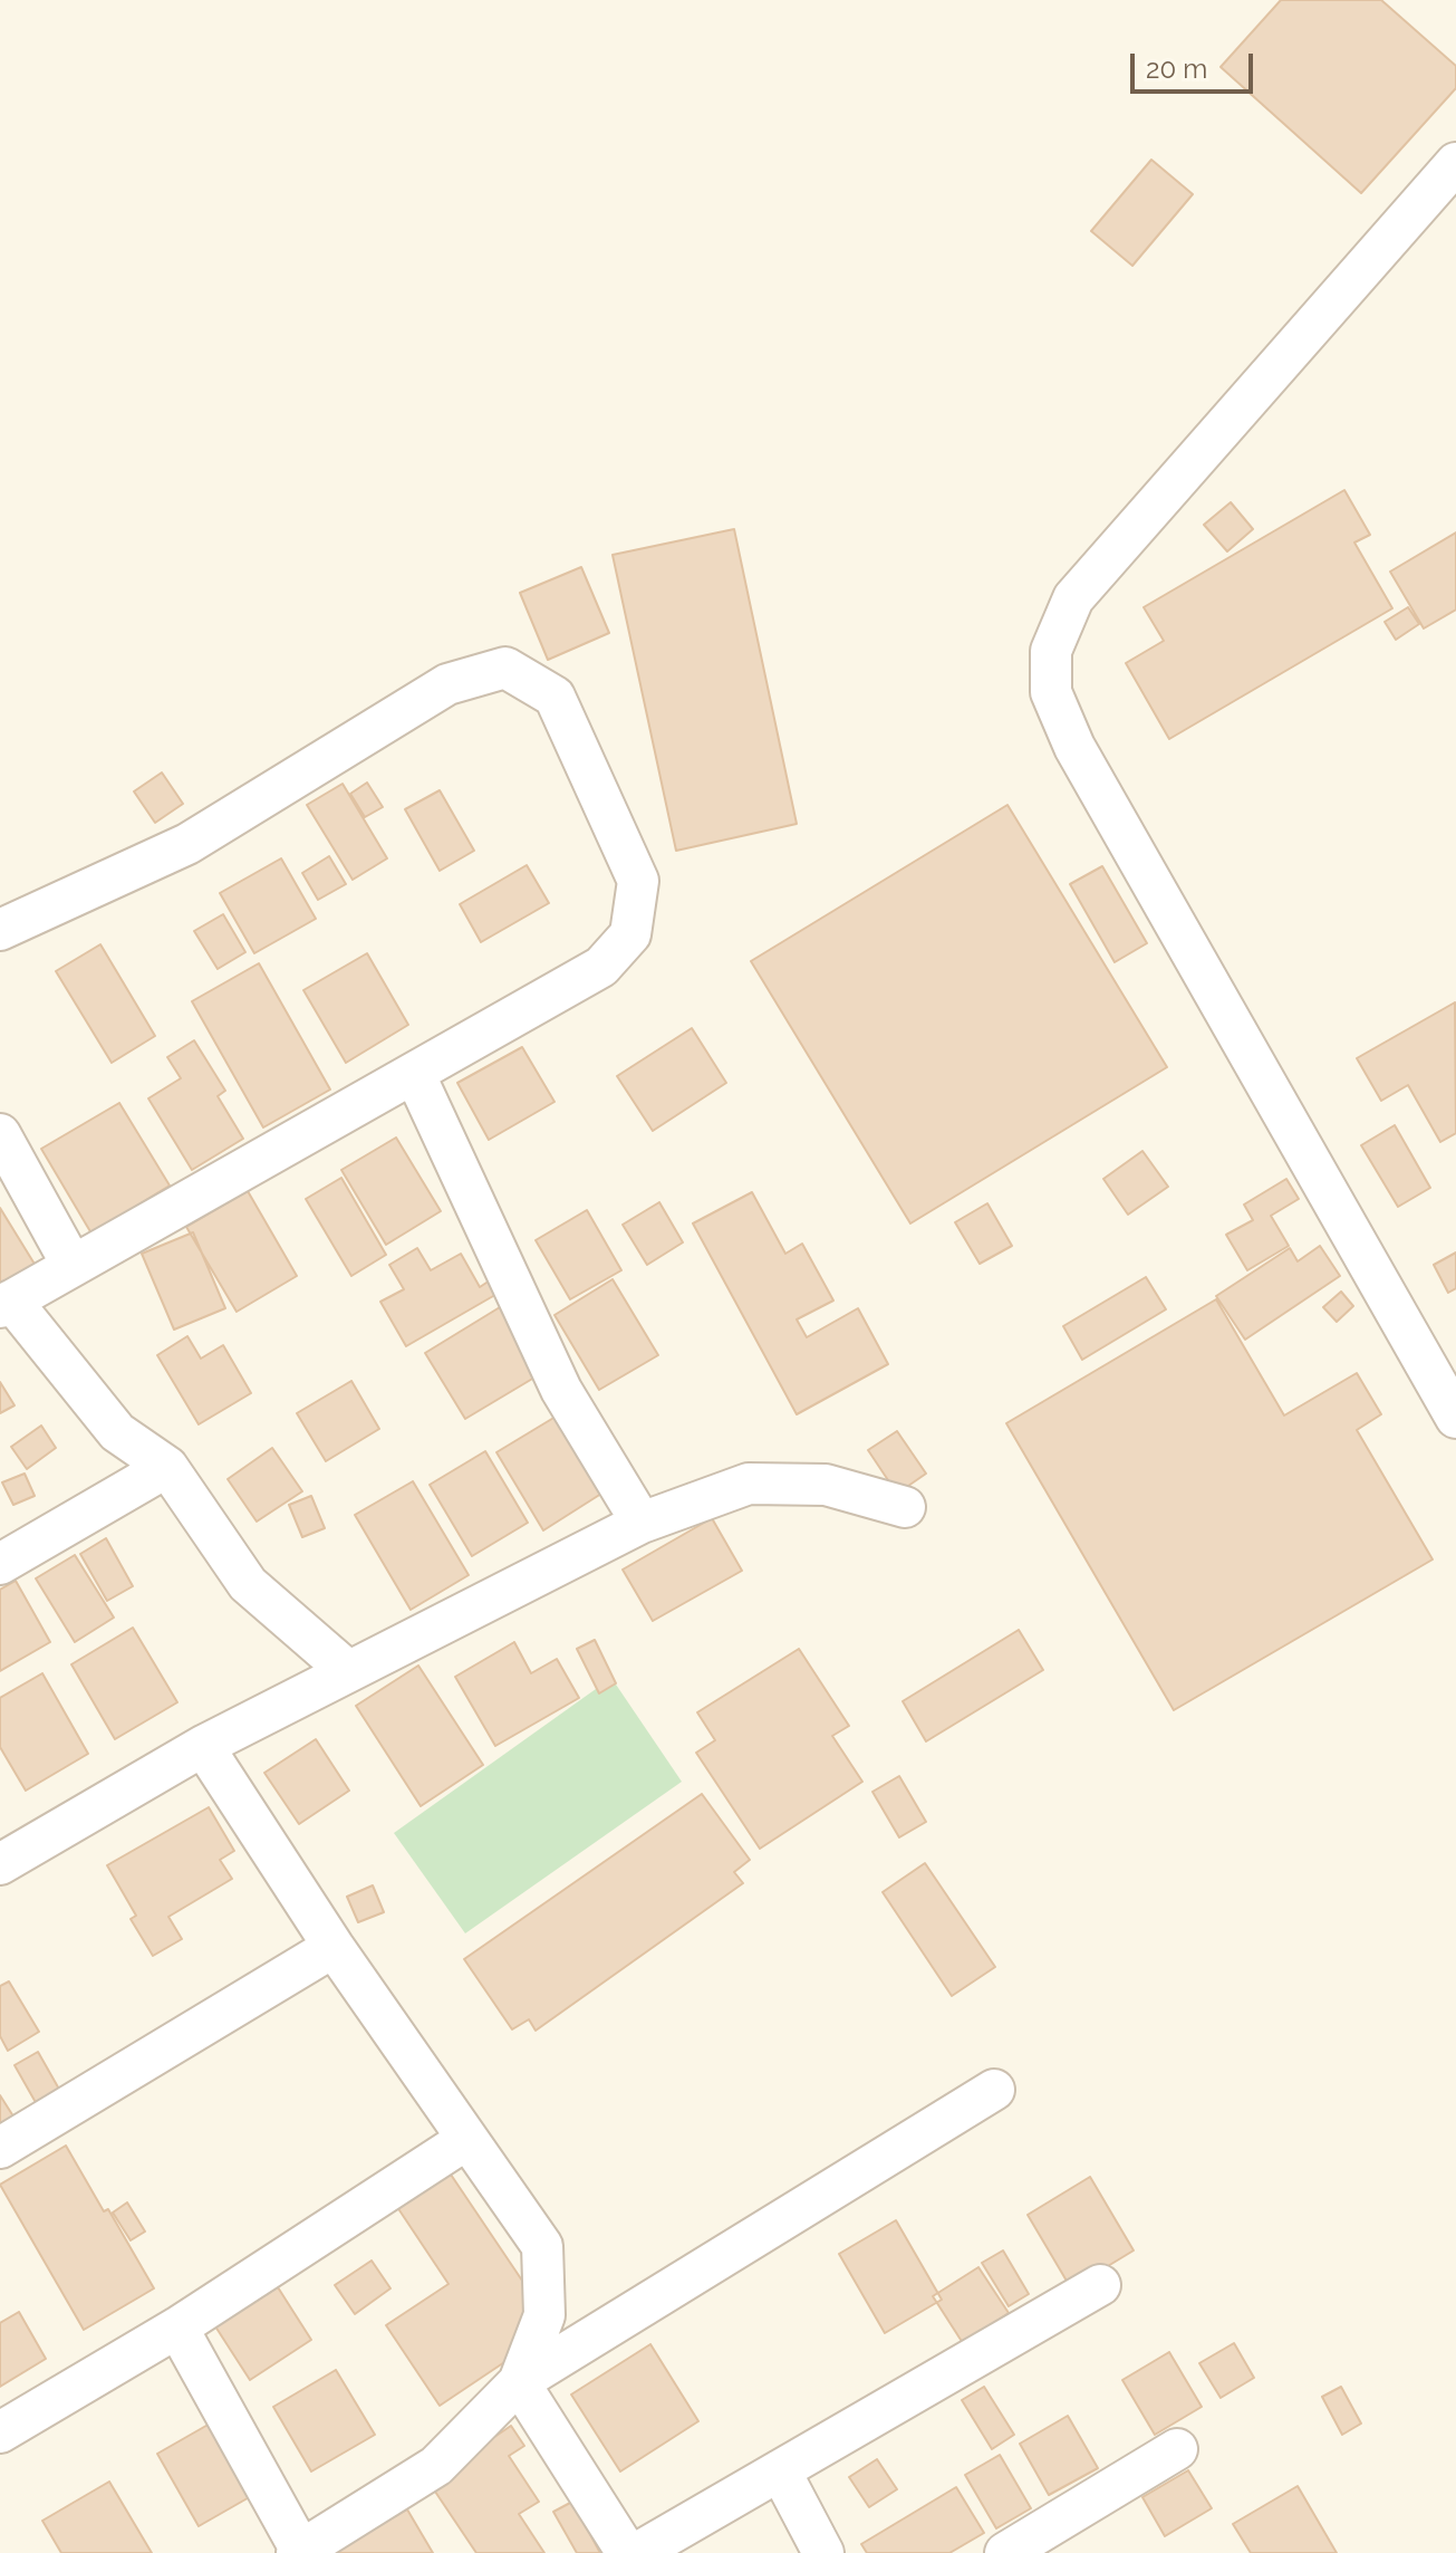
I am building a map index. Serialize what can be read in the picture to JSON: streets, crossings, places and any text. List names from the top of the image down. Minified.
{"scale_bar":"20 m"}
